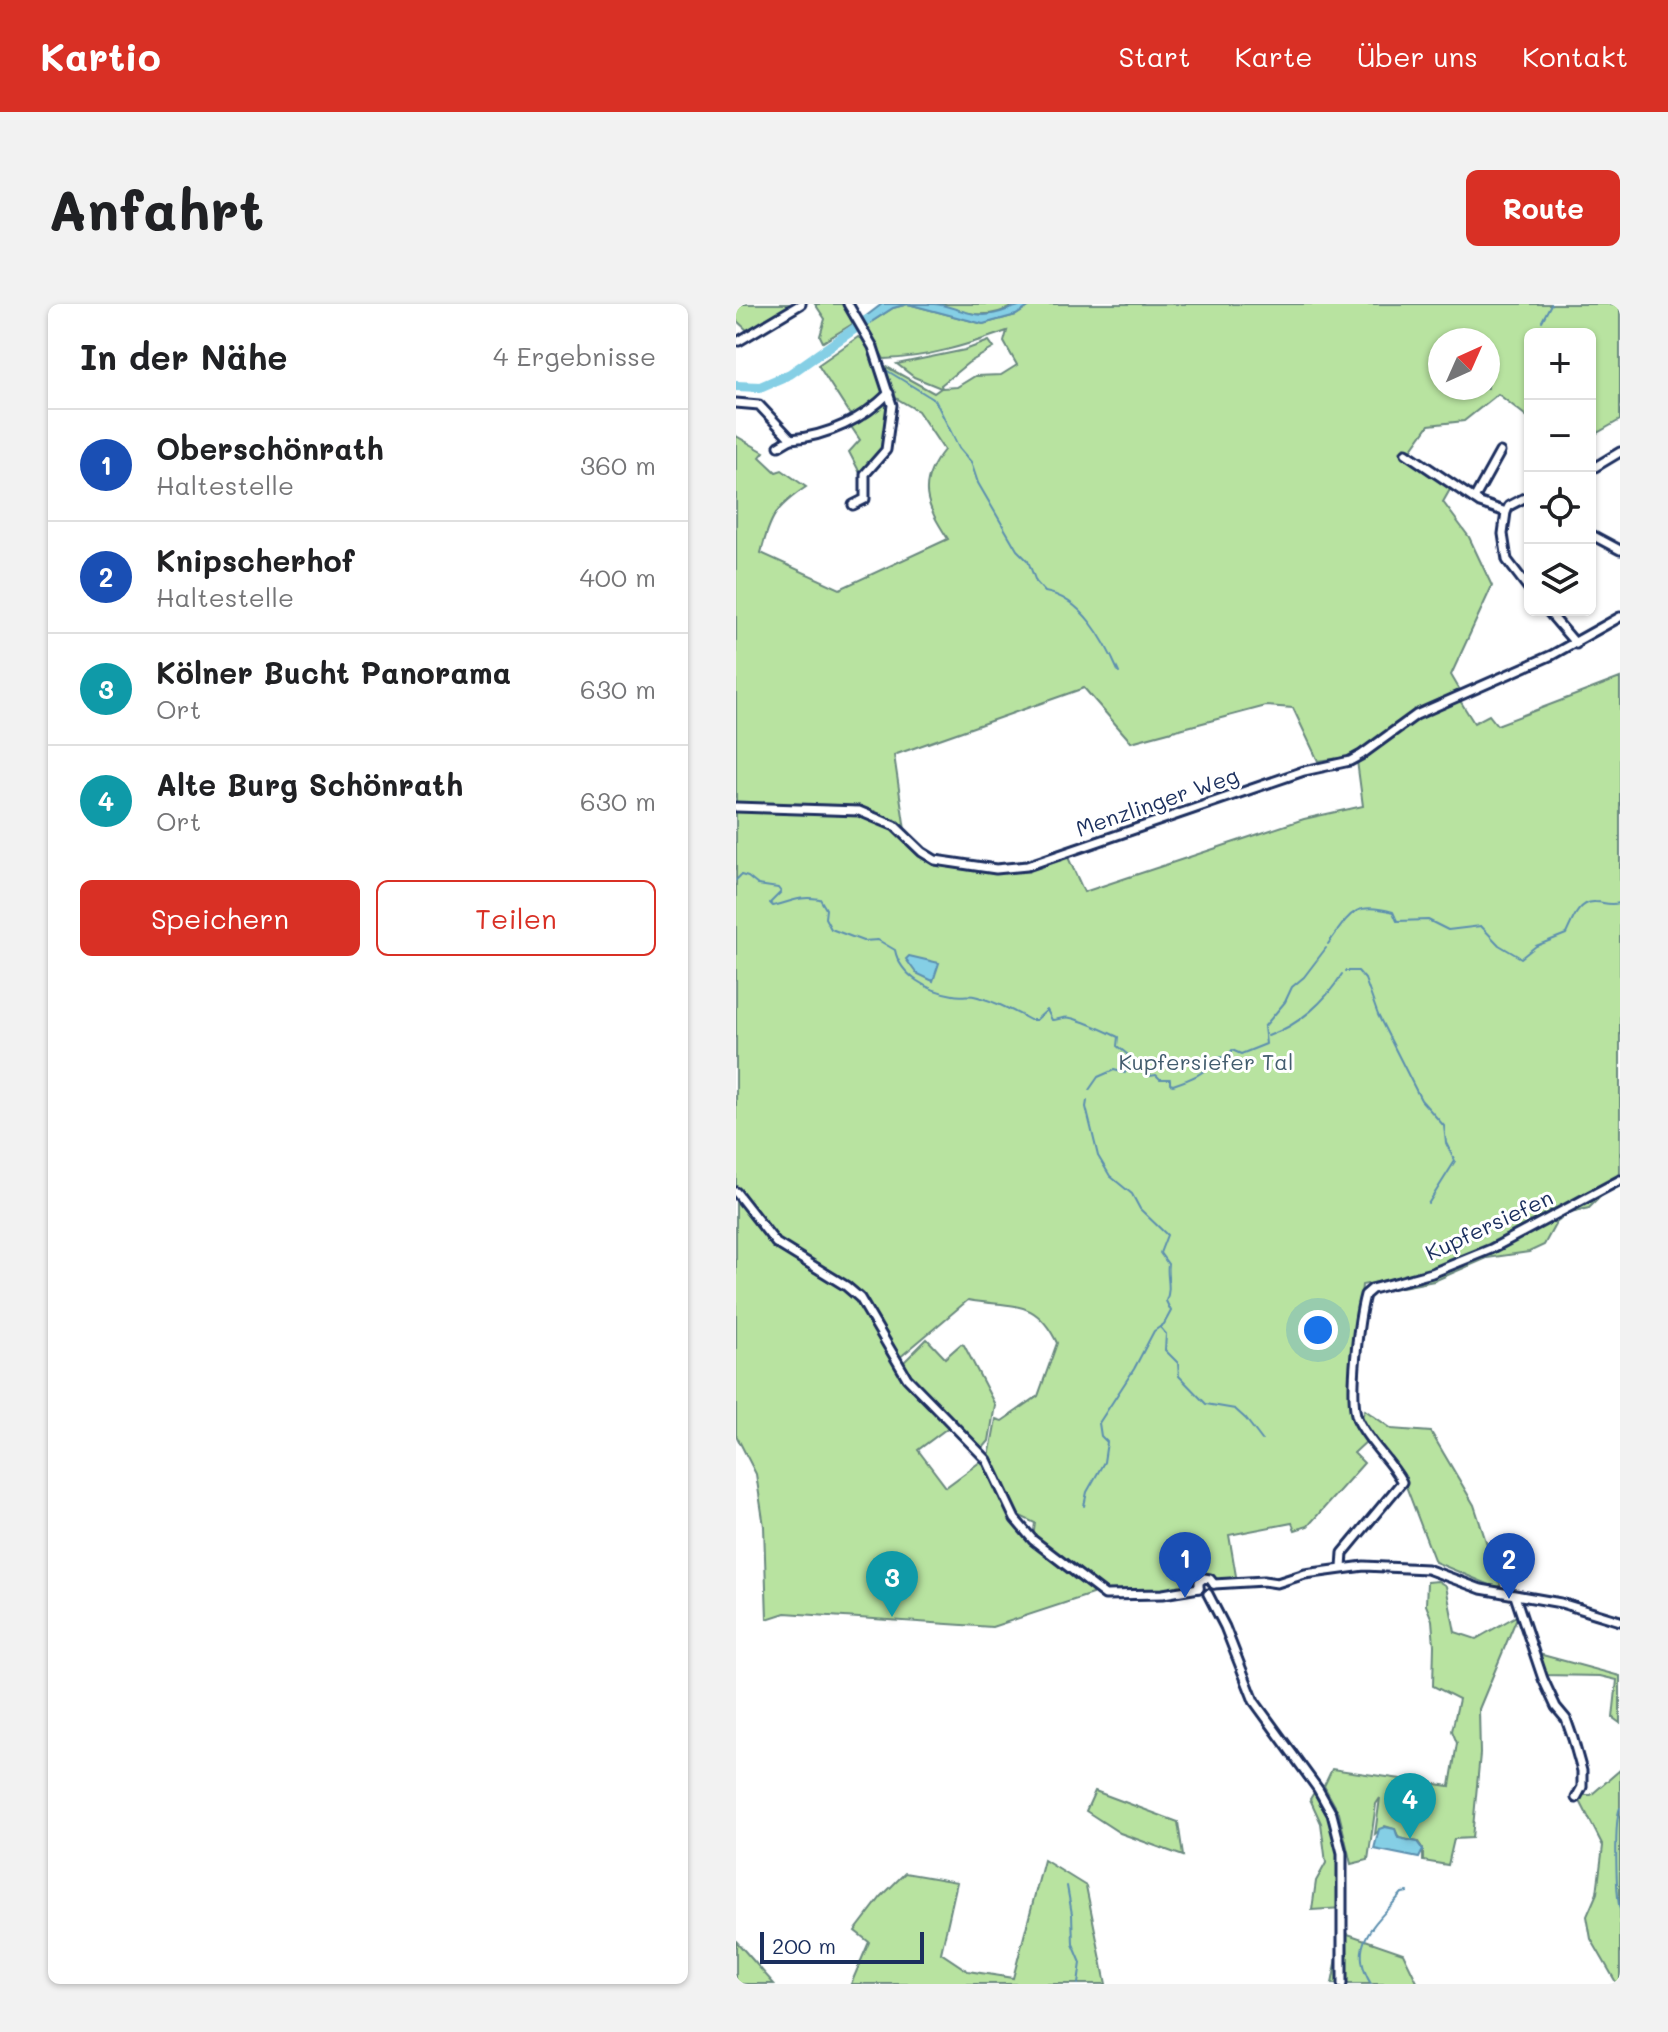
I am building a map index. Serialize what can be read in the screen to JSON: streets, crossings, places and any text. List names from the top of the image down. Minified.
{"streets":{"street":["Menzlinger Weg","Kupfersiefen"]},"parks":["Kupfersiefer Tal"],"scale_bar":"200 m","north":"top right","page":{"header":"Kartio","nav":["Start","Karte","Über uns","Kontakt"],"buttons":["Route",["Speichern","Teilen"]],"title":"Anfahrt","heading":["In der Nähe","4 Ergebnisse"],"map_buttons":["+","−"],"list":[{"mark":"1","name":"Oberschönrath","note":"Haltestelle","value":"360 m"},{"mark":"2","name":"Knipscherhof","note":"Haltestelle","value":"400 m"},{"mark":"3","name":"Kölner Bucht Panorama","note":"Ort","value":"630 m"},{"mark":"4","name":"Alte Burg Schönrath","note":"Ort","value":"630 m"}],"pins":["1","2","3","4"],"scale":"200 m"}}
